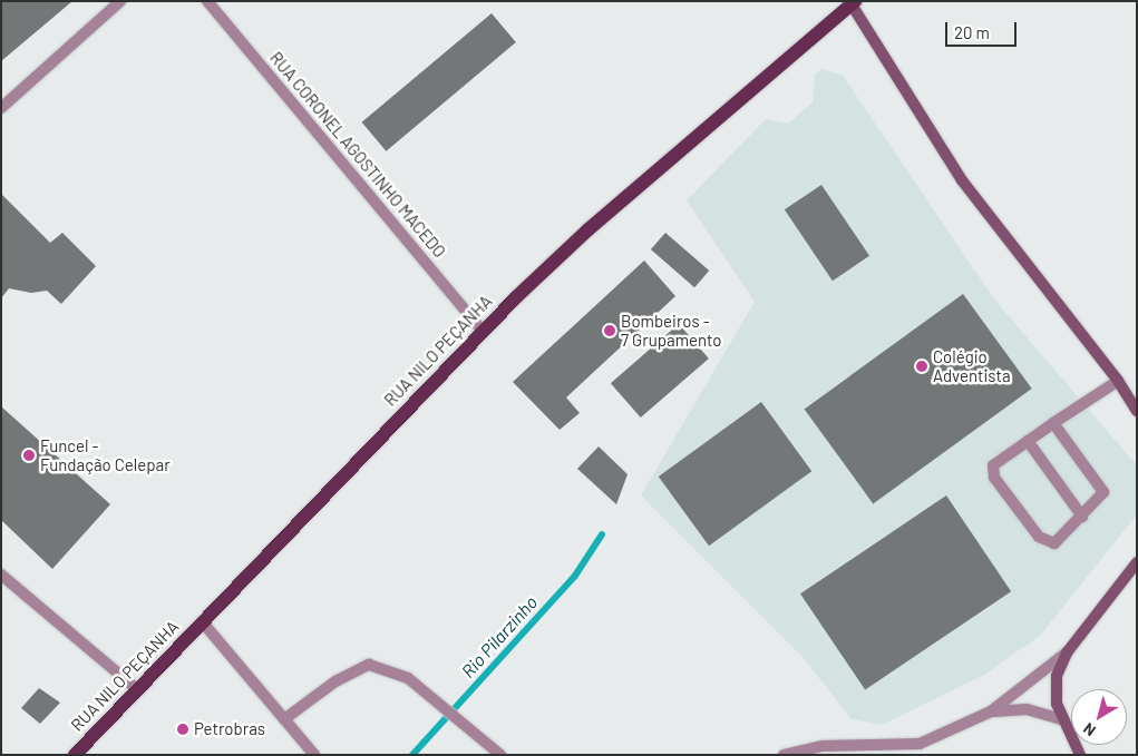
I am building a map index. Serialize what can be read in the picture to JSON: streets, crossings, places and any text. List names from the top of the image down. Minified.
{"streets":{"main road":["RUA NILO PEÇANHA"],"street":["RUA CORONEL AGOSTINHO MACEDO"]},"crossings":[["RUA CORONEL AGOSTINHO MACEDO","RUA NILO PEÇANHA"]],"water":["Rio Pilarzinho"],"places":["Bombeiros - 7 Grupamento","Colégio Adventista","Funcel - Fundação Celepar","Petrobras"],"scale_bar":"20 m","north":"bottom left"}
